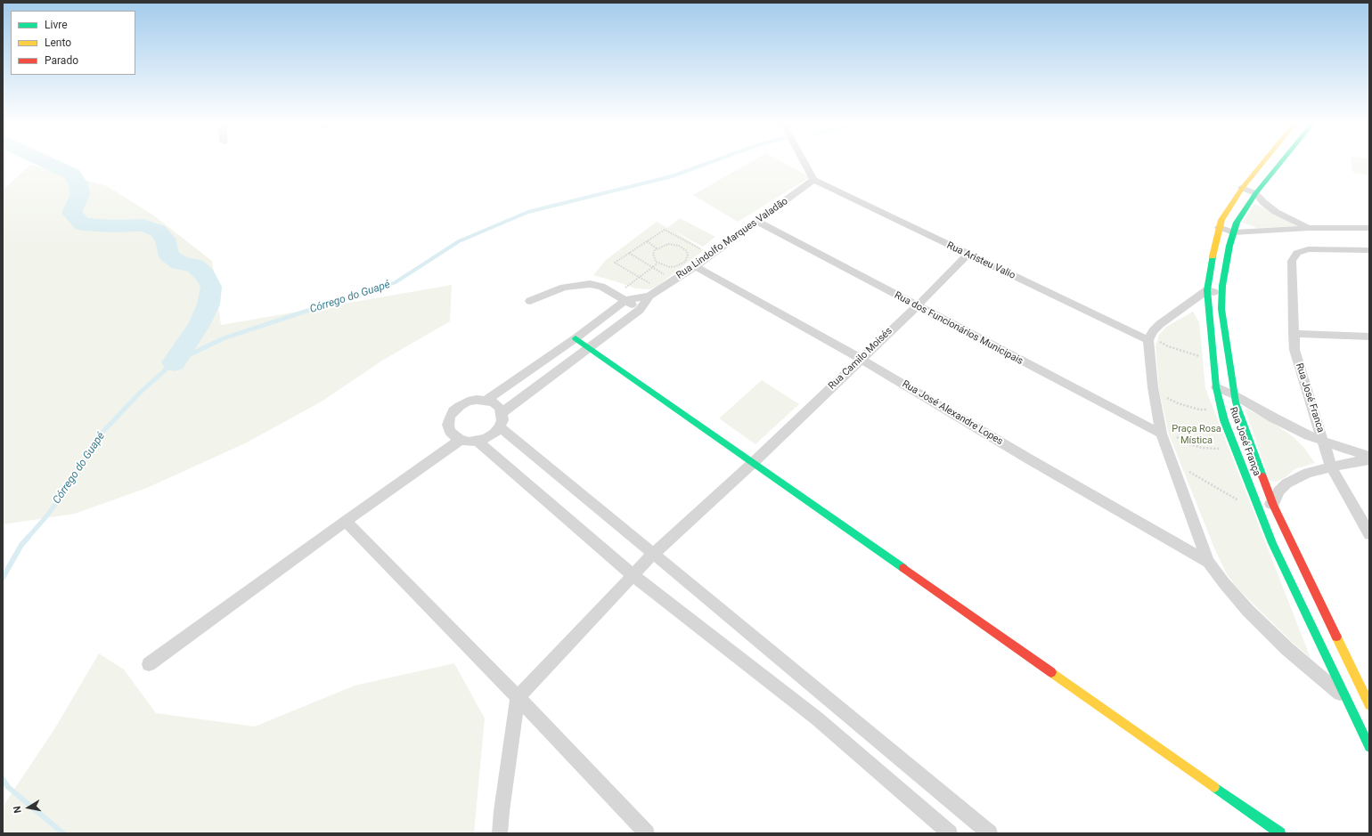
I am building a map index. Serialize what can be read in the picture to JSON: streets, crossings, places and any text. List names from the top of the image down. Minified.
{"streets":{"main road":["Rua José França"],"street":["Rua Lindolfo Marques Valadão","Rua Aristeu Valio","Rua dos Funcionários Municipais","Rua Camilo Moisés","Rua José Franca","Rua José Alexandre Lopes"]},"crossings":[["Rua Lindolfo Marques Valadão","Rua Aristeu Valio"],["Rua Lindolfo Marques Valadão","Rua dos Funcionários Municipais"],["Rua Lindolfo Marques Valadão","Rua José Alexandre Lopes"],["Rua Aristeu Valio","Rua Camilo Moisés"],["Rua dos Funcionários Municipais","Rua Camilo Moisés"],["Rua Camilo Moisés","Rua José Alexandre Lopes"]],"water":["Córrego do Guapé"],"parks":["Praça Rosa Mística"],"legend":["Livre","Lento","Parado"],"north":"left"}
